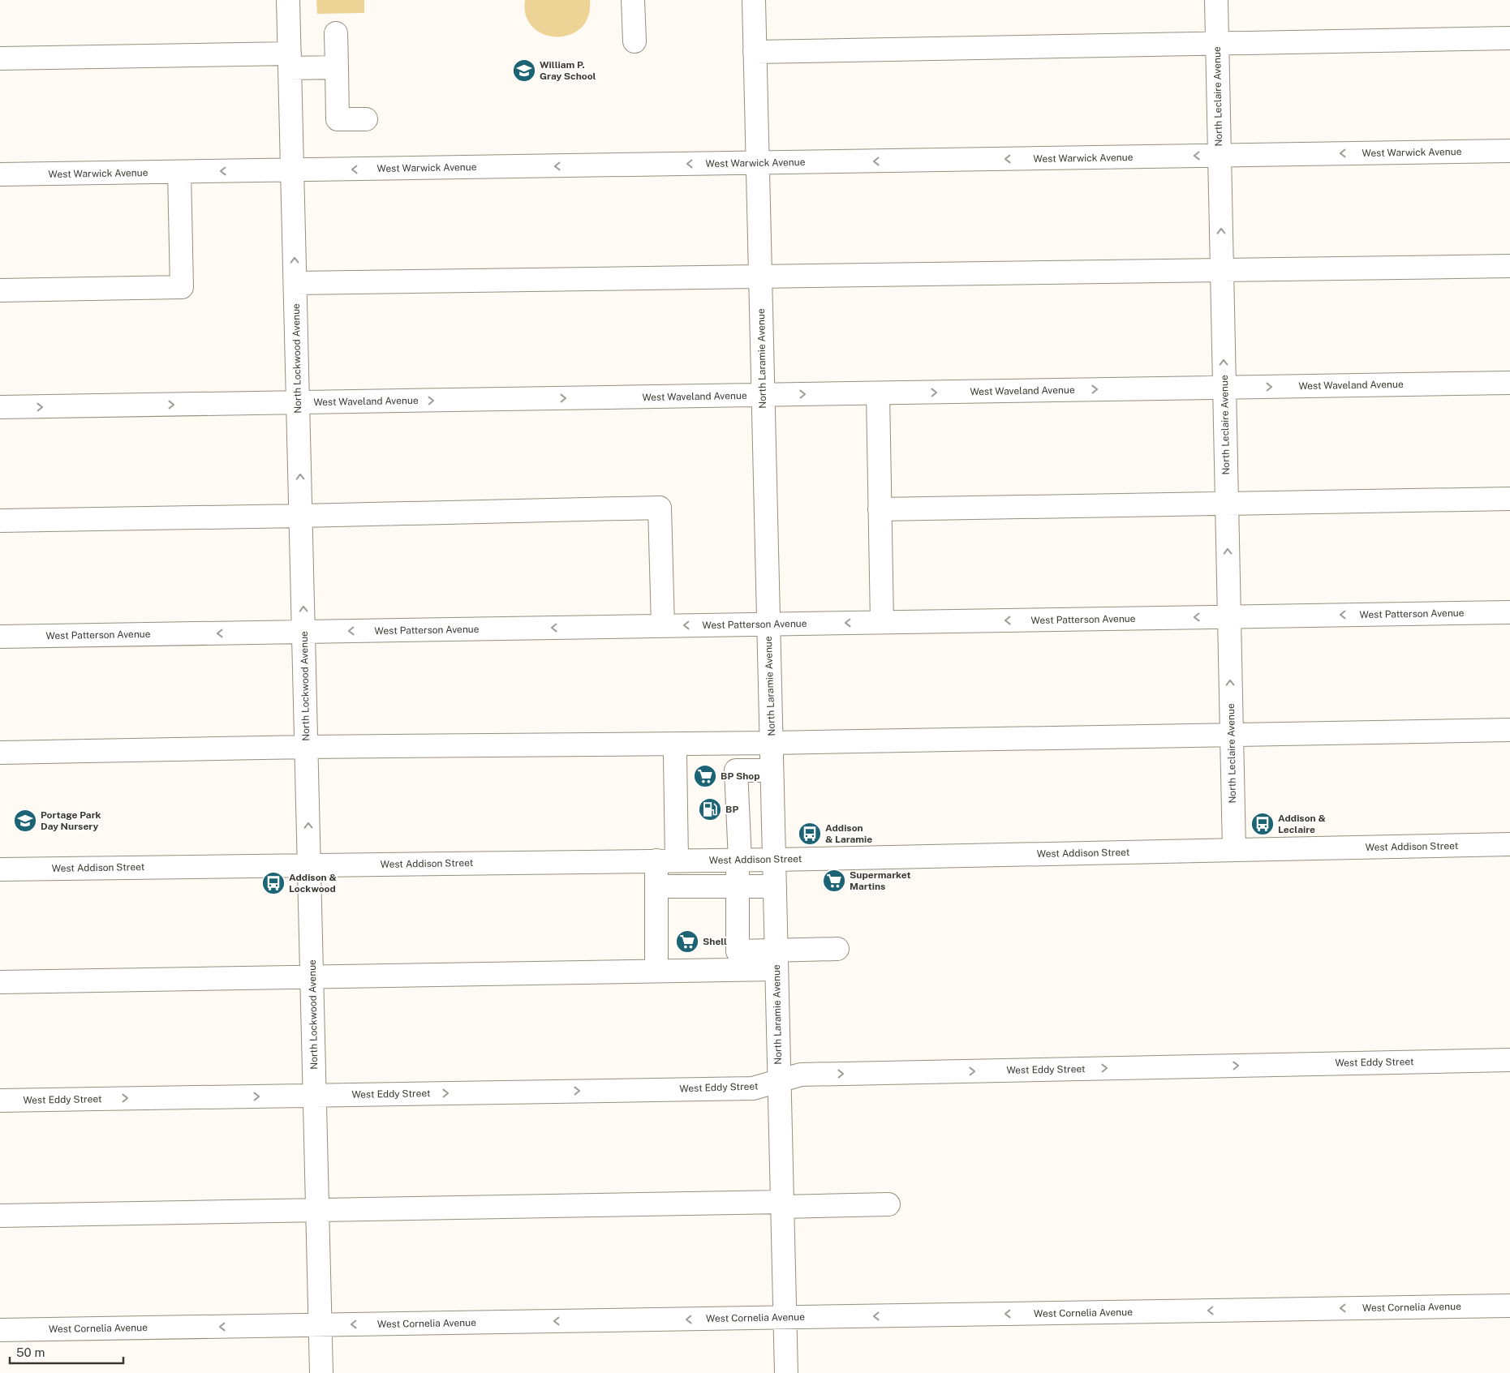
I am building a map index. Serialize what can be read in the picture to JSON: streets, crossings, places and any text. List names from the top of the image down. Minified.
{"streets":{"street":["North Leclaire Avenue","West Warwick Avenue","North Lockwood Avenue","North Laramie Avenue","West Waveland Avenue","West Patterson Avenue","West Addison Street","West Eddy Street","West Cornelia Avenue"]},"crossings":[["North Leclaire Avenue","West Warwick Avenue"],["North Leclaire Avenue","West Waveland Avenue"],["North Leclaire Avenue","West Patterson Avenue"],["North Leclaire Avenue","West Addison Street"],["West Warwick Avenue","North Lockwood Avenue"],["West Warwick Avenue","North Laramie Avenue"],["North Lockwood Avenue","West Waveland Avenue"],["North Lockwood Avenue","West Patterson Avenue"],["North Lockwood Avenue","West Addison Street"],["North Lockwood Avenue","West Eddy Street"],["North Lockwood Avenue","West Cornelia Avenue"],["North Laramie Avenue","West Waveland Avenue"],["North Laramie Avenue","West Patterson Avenue"],["North Laramie Avenue","West Addison Street"],["North Laramie Avenue","West Eddy Street"],["North Laramie Avenue","West Cornelia Avenue"]],"one_way":["North Leclaire Avenue"],"places":{"school or university":["William P. Gray School","Portage Park Day Nursery"],"supermarket":["BP Shop","Supermarket Martins","Shell"],"fuel station":["BP"],"bus stop":["Addison & Leclaire","Addison & Laramie","Addison & Lockwood"]},"scale_bar":"50 m"}
